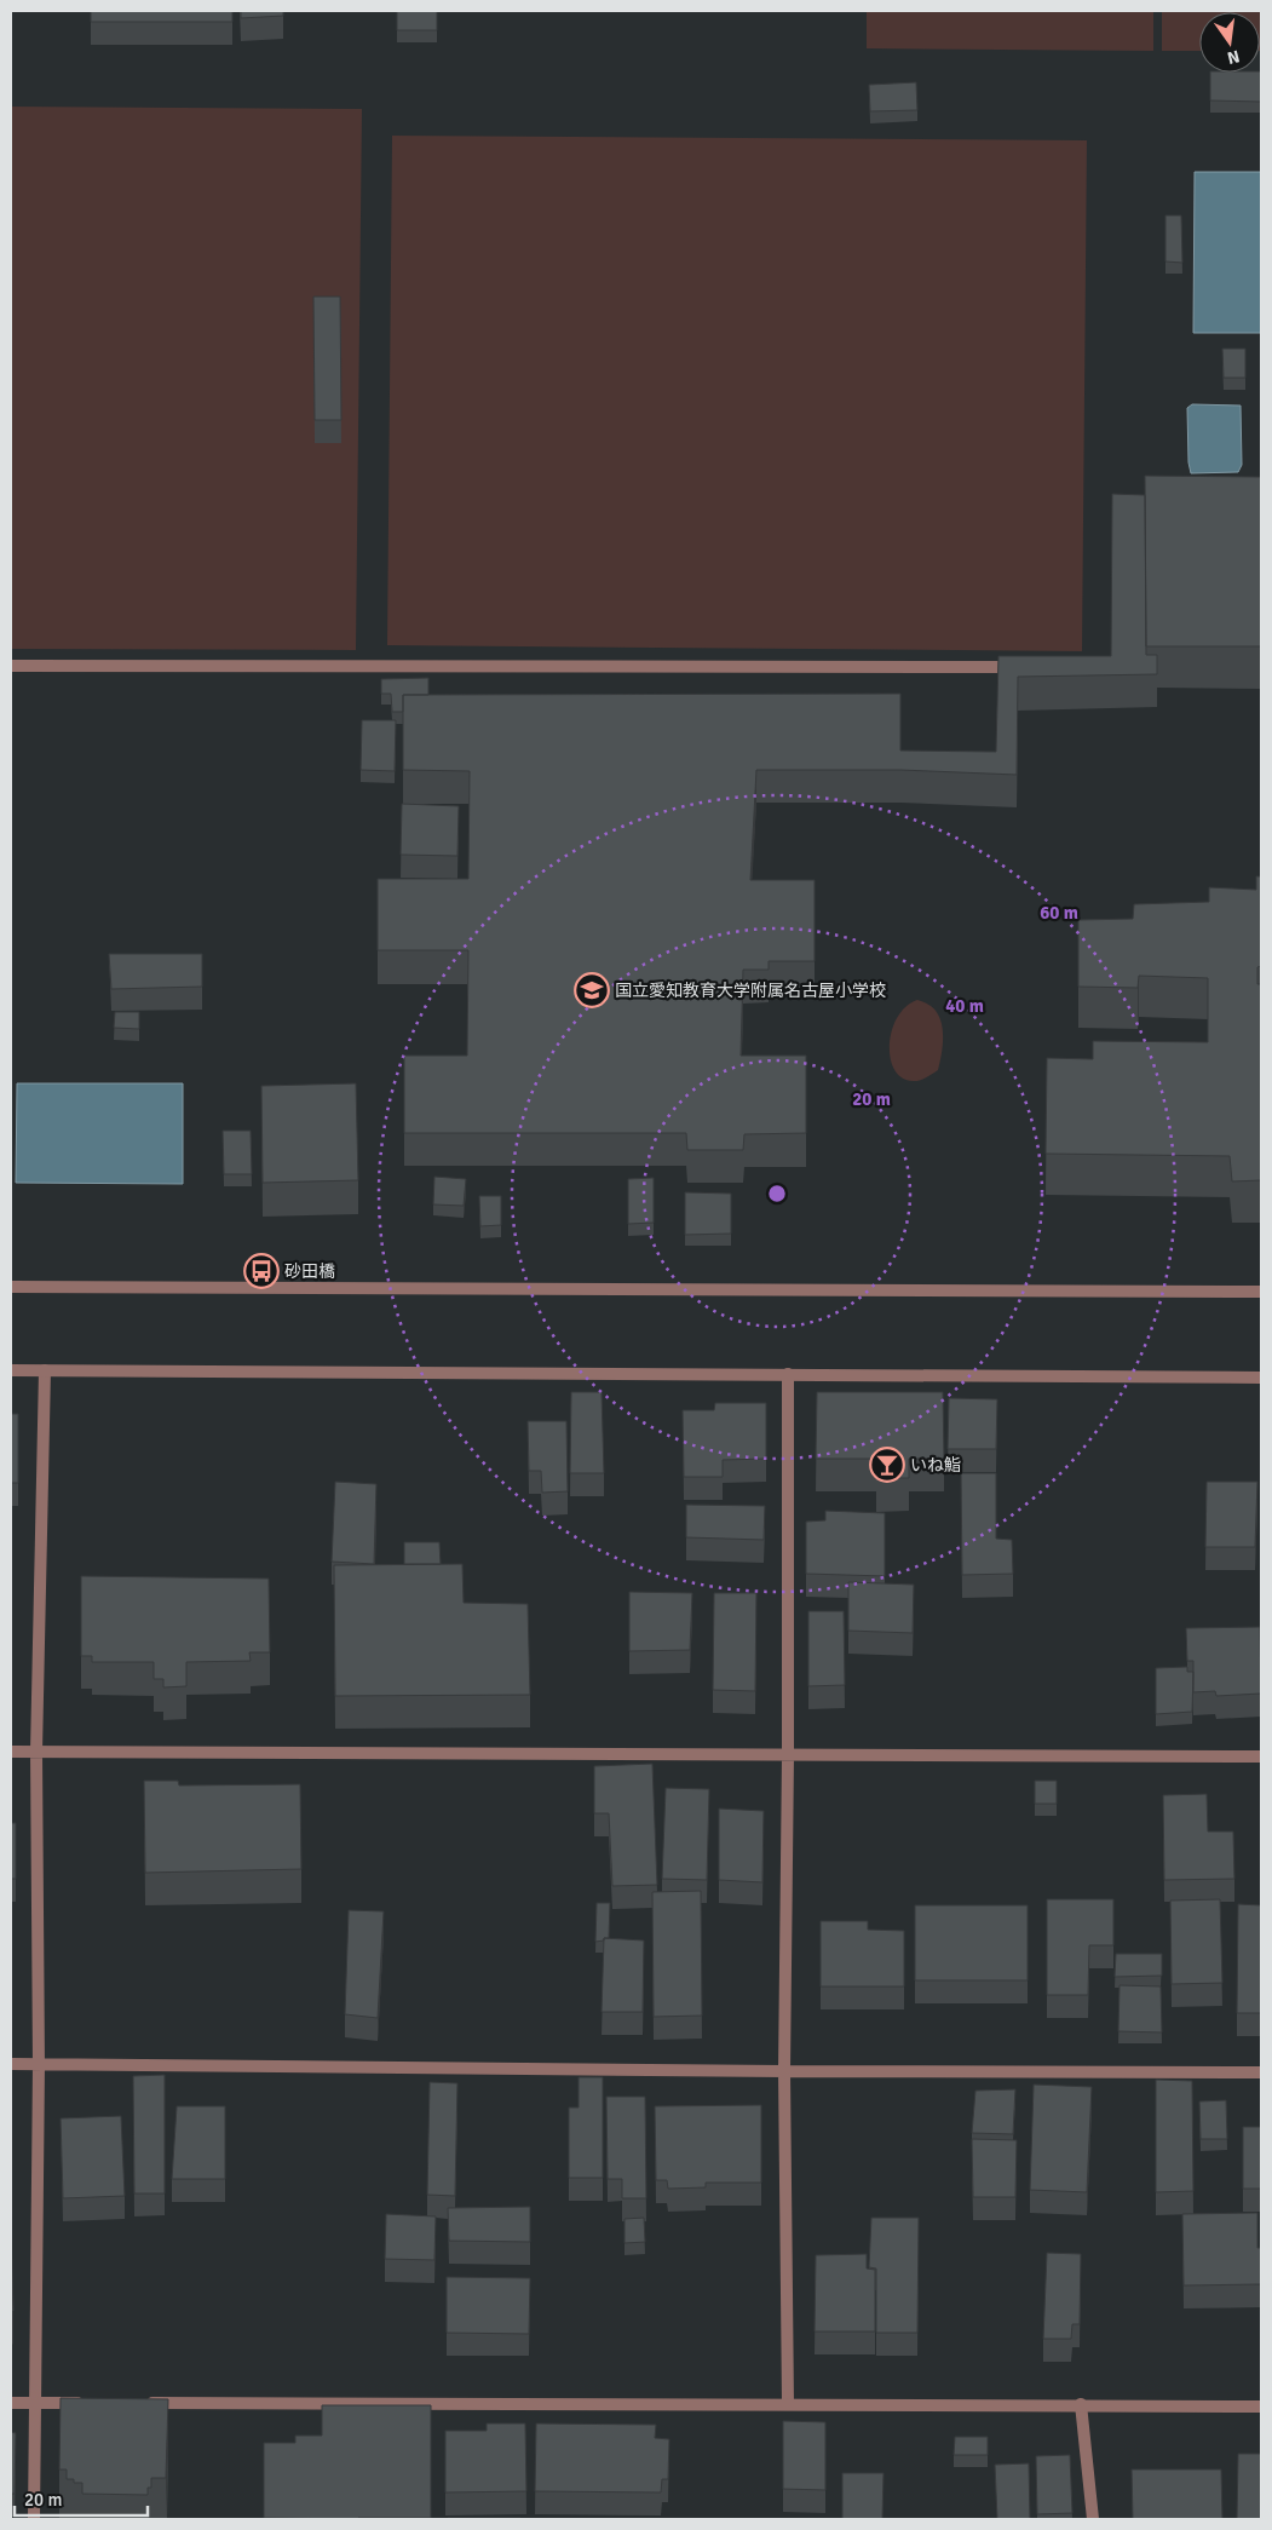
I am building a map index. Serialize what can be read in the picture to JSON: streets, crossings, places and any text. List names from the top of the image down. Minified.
{"places":{"school or university":["国立愛知教育大学附属名古屋小学校"],"bus stop":["砂田橋"],"bar":["いね鮨"]},"scale_bar":"20 m","north":"bottom","rings":["60 m","40 m","20 m"]}
